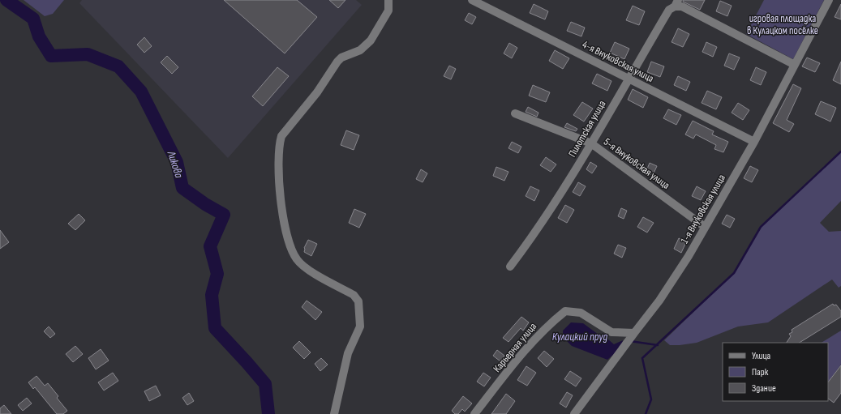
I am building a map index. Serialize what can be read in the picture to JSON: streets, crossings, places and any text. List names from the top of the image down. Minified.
{"streets":{"street":["4-я Внуковская улица","Пилотская улица","5-я Внуковская улица","1-я Внуковская улица","Карьерная улица"]},"crossings":[["4-я Внуковская улица","Пилотская улица"],["4-я Внуковская улица","1-я Внуковская улица"],["Пилотская улица","5-я Внуковская улица"],["5-я Внуковская улица","1-я Внуковская улица"],["1-я Внуковская улица","Карьерная улица"]],"water":["Ликова","Кулацкий пруд"],"parks":["игровая площадка в Кулацком посёлке"],"legend":["Улица","Парк","Здание"]}
